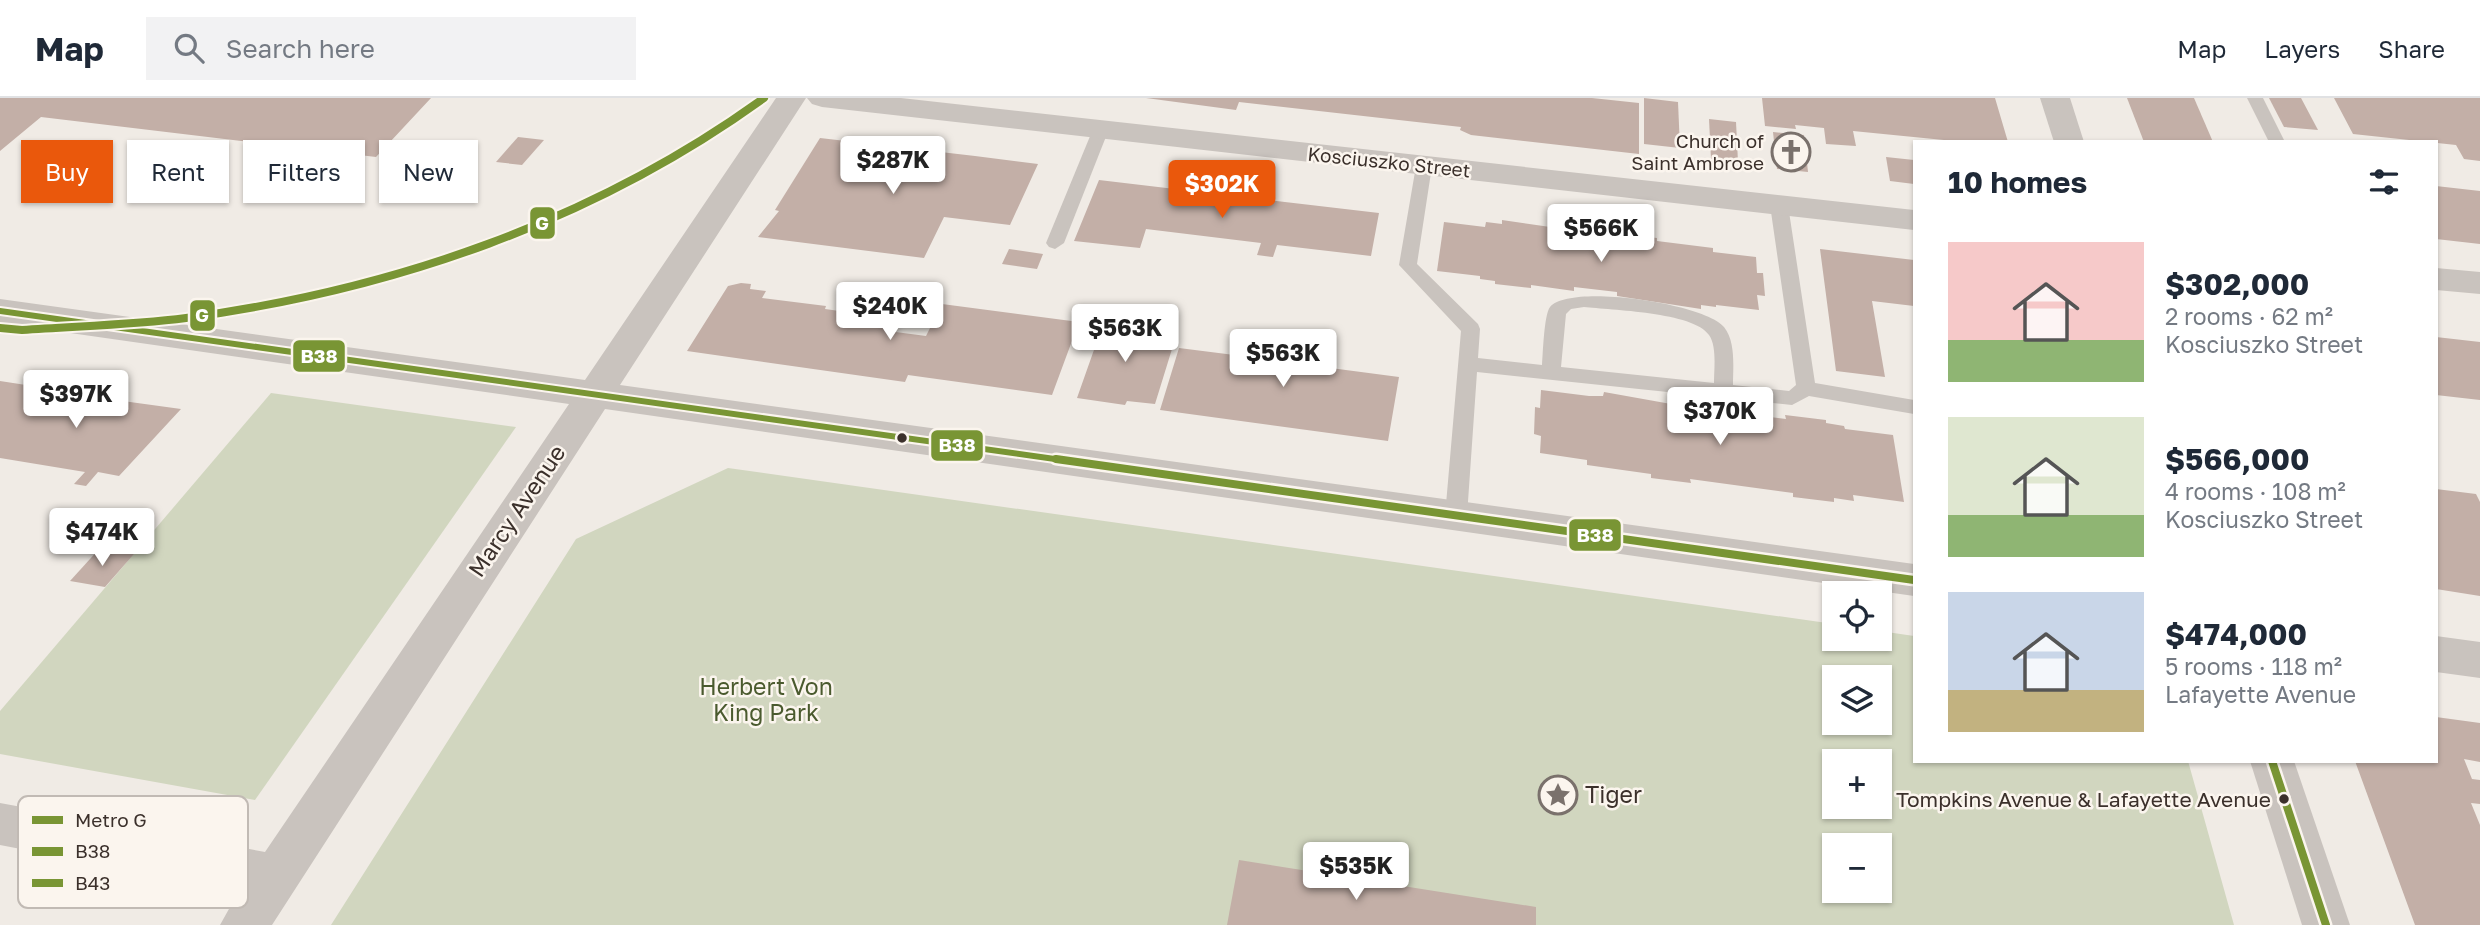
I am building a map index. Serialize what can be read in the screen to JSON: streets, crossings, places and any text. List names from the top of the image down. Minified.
{"streets":{"street":["Kosciuszko Street","Marcy Avenue"]},"parks":["Herbert Von King Park"],"places":{"church":["Church of Saint Ambrose"],"place":["Tiger"],"other":["Tompkins Avenue & Lafayette Avenue"]},"lines":["metro line G","transit line B38","transit line B43"],"legend":["Metro G","B38","B43"],"page":{"header":"Map","search":"Search here","nav":["Map","Layers","Share"],"price":["$287K","$302K","$566K","$240K","$563K","$563K","$397K","$370K","$474K","$535K"],"chip":["Buy","Rent","Filters","New"],"heading":"10 homes","list":[{"name":"$302,000","note":"2 rooms · 62 m² · Kosciuszko Street"},{"name":"$566,000","note":"4 rooms · 108 m² · Kosciuszko Street"},{"name":"$474,000","note":"5 rooms · 118 m² · Lafayette Avenue"}],"map_buttons":["+","−"]}}
